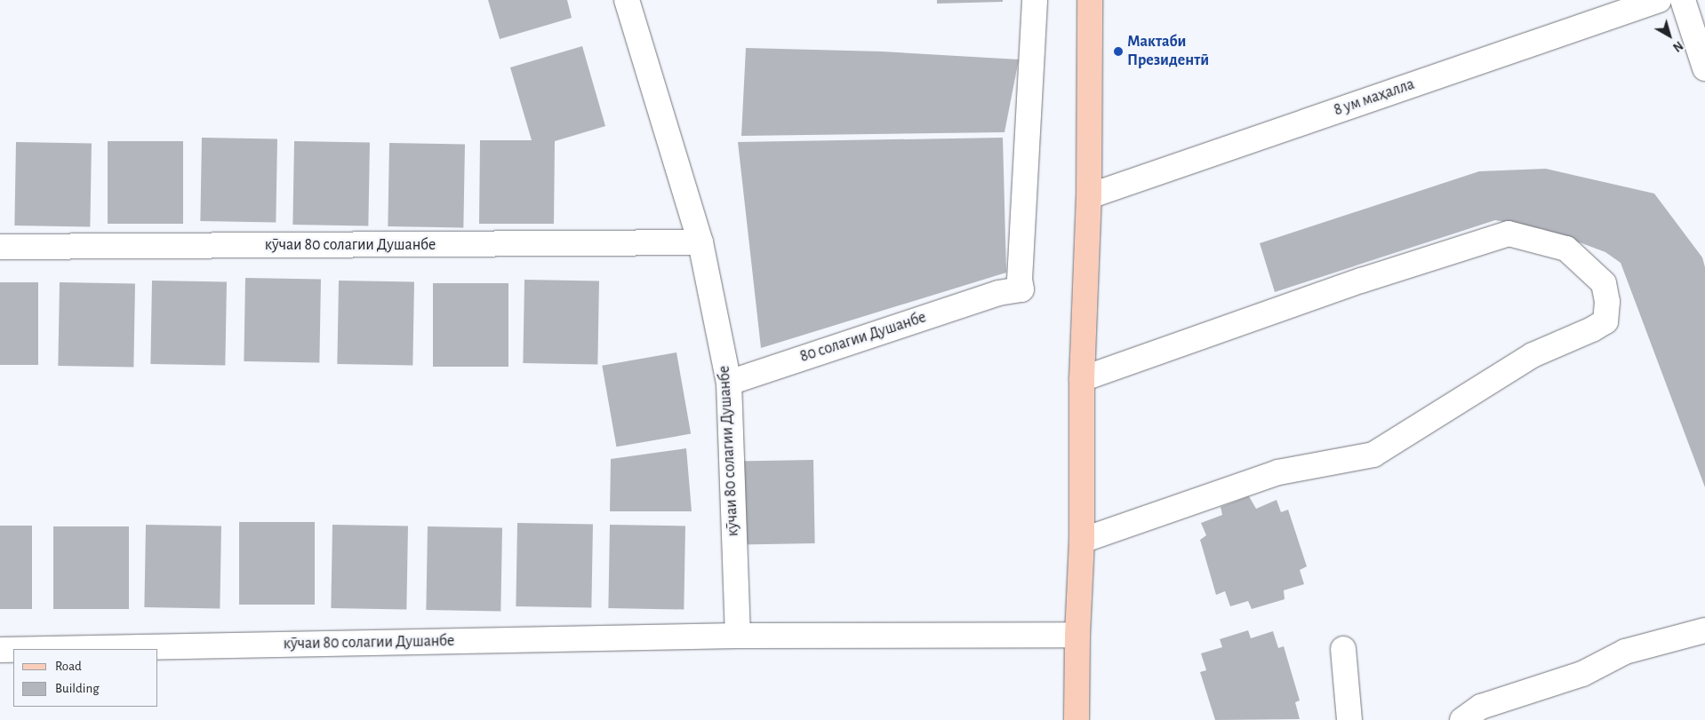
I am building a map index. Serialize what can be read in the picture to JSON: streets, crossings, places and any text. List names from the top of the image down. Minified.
{"streets":{"street":["8 ум маҳалла","кӯчаи 80 солагии Душанбе","80 солагии Душанбе"]},"crossings":[["кӯчаи 80 солагии Душанбе","80 солагии Душанбе"]],"places":["Мактаби Президентӣ"],"legend":["Road","Building"],"north":"bottom right"}
